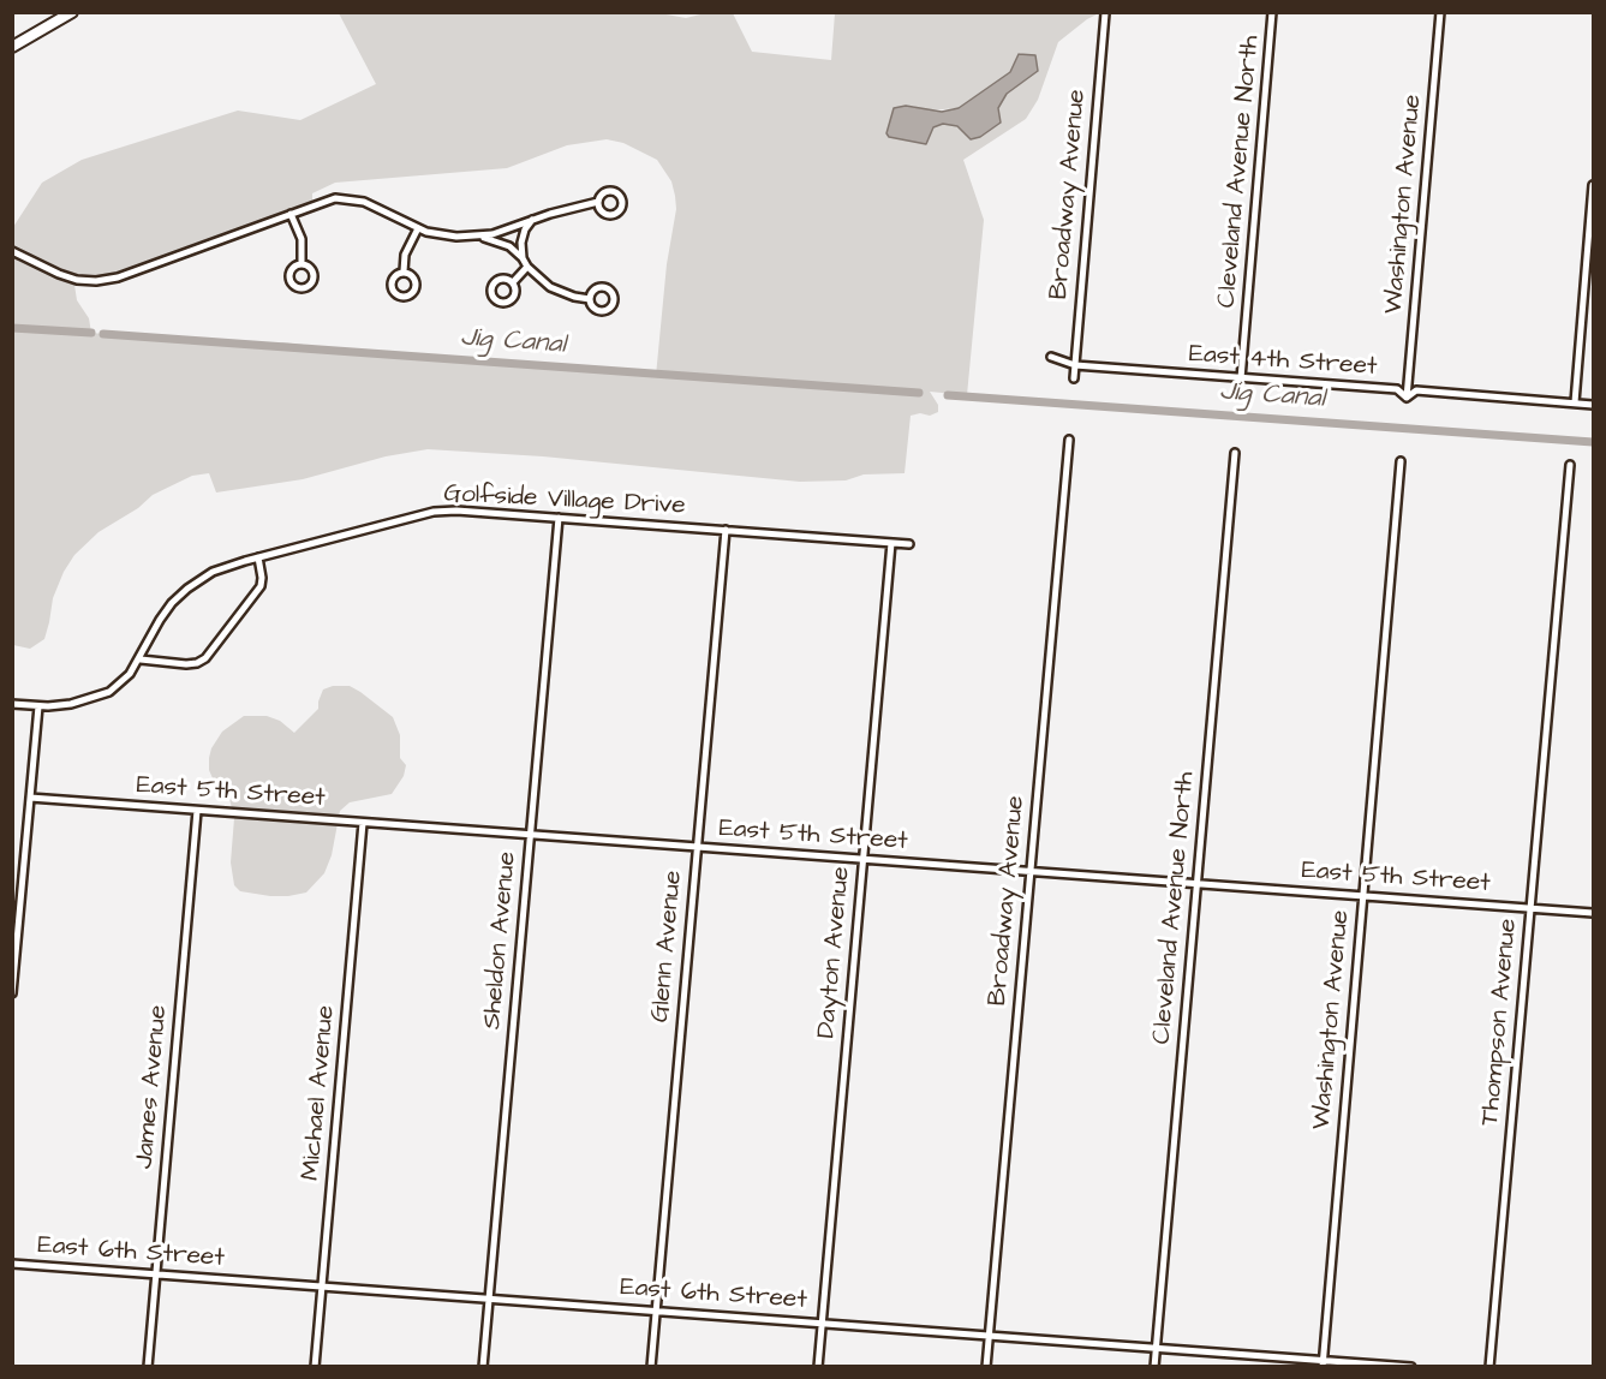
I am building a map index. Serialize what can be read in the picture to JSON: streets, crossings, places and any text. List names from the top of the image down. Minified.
{"streets":{"street":["Cleveland Avenue North","Broadway Avenue","Washington Avenue","East 4th Street","Golfside Village Drive","East 5th Street","Sheldon Avenue","Glenn Avenue","Dayton Avenue","Thompson Avenue","James Avenue","Michael Avenue","East 6th Street"]},"crossings":[["Cleveland Avenue North","East 4th Street"],["Cleveland Avenue North","East 5th Street"],["Cleveland Avenue North","East 6th Street"],["Broadway Avenue","East 4th Street"],["Broadway Avenue","East 5th Street"],["Broadway Avenue","East 6th Street"],["Washington Avenue","East 4th Street"],["Washington Avenue","East 5th Street"],["Washington Avenue","East 6th Street"],["Golfside Village Drive","Sheldon Avenue"],["Golfside Village Drive","Glenn Avenue"],["Golfside Village Drive","Dayton Avenue"],["East 5th Street","Sheldon Avenue"],["East 5th Street","Glenn Avenue"],["East 5th Street","Dayton Avenue"],["East 5th Street","Thompson Avenue"],["East 5th Street","James Avenue"],["East 5th Street","Michael Avenue"],["Sheldon Avenue","East 6th Street"],["Glenn Avenue","East 6th Street"],["Dayton Avenue","East 6th Street"],["James Avenue","East 6th Street"],["Michael Avenue","East 6th Street"]],"water":["Jig Canal"]}
